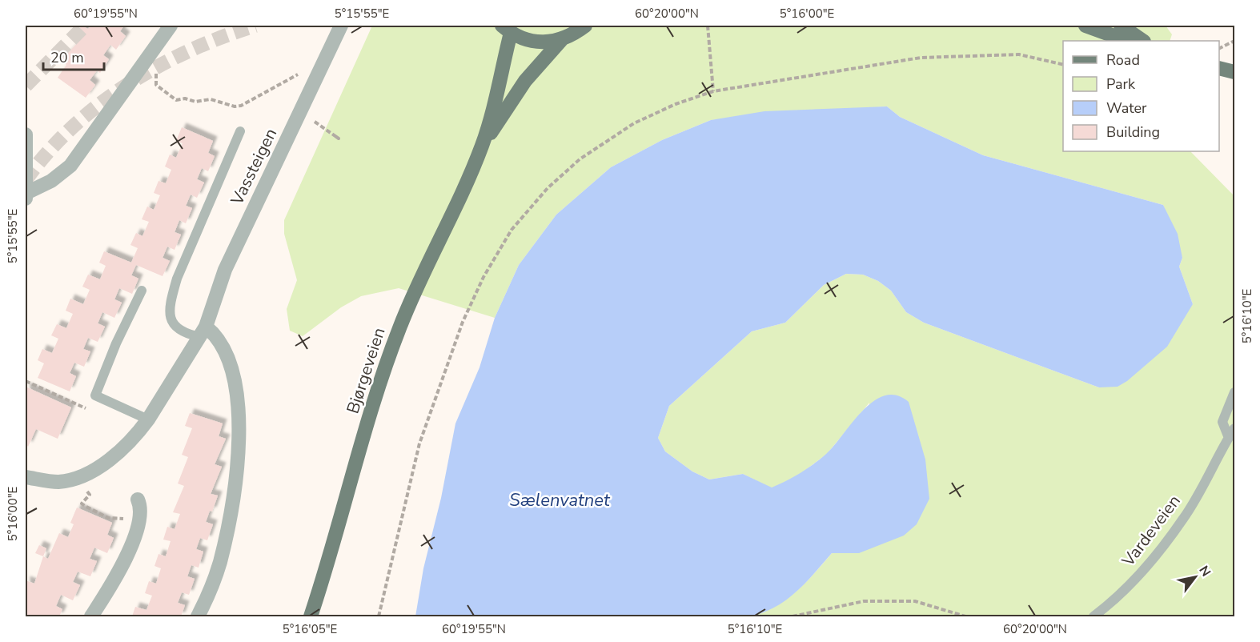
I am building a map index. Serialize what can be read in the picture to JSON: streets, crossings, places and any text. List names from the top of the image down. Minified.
{"streets":{"main road":["Bjørgeveien"],"street":["Vassteigen"],"lane":["Vardeveien"]},"water":["Sælenvatnet"],"legend":["Road","Park","Water","Building"],"scale_bar":"20 m","north":"top right","coordinates":["60°19'55\"N","5°15'55\"E","60°20'00\"N","5°16'00\"E","5°16'10\"E","5°16'05\"E"]}
